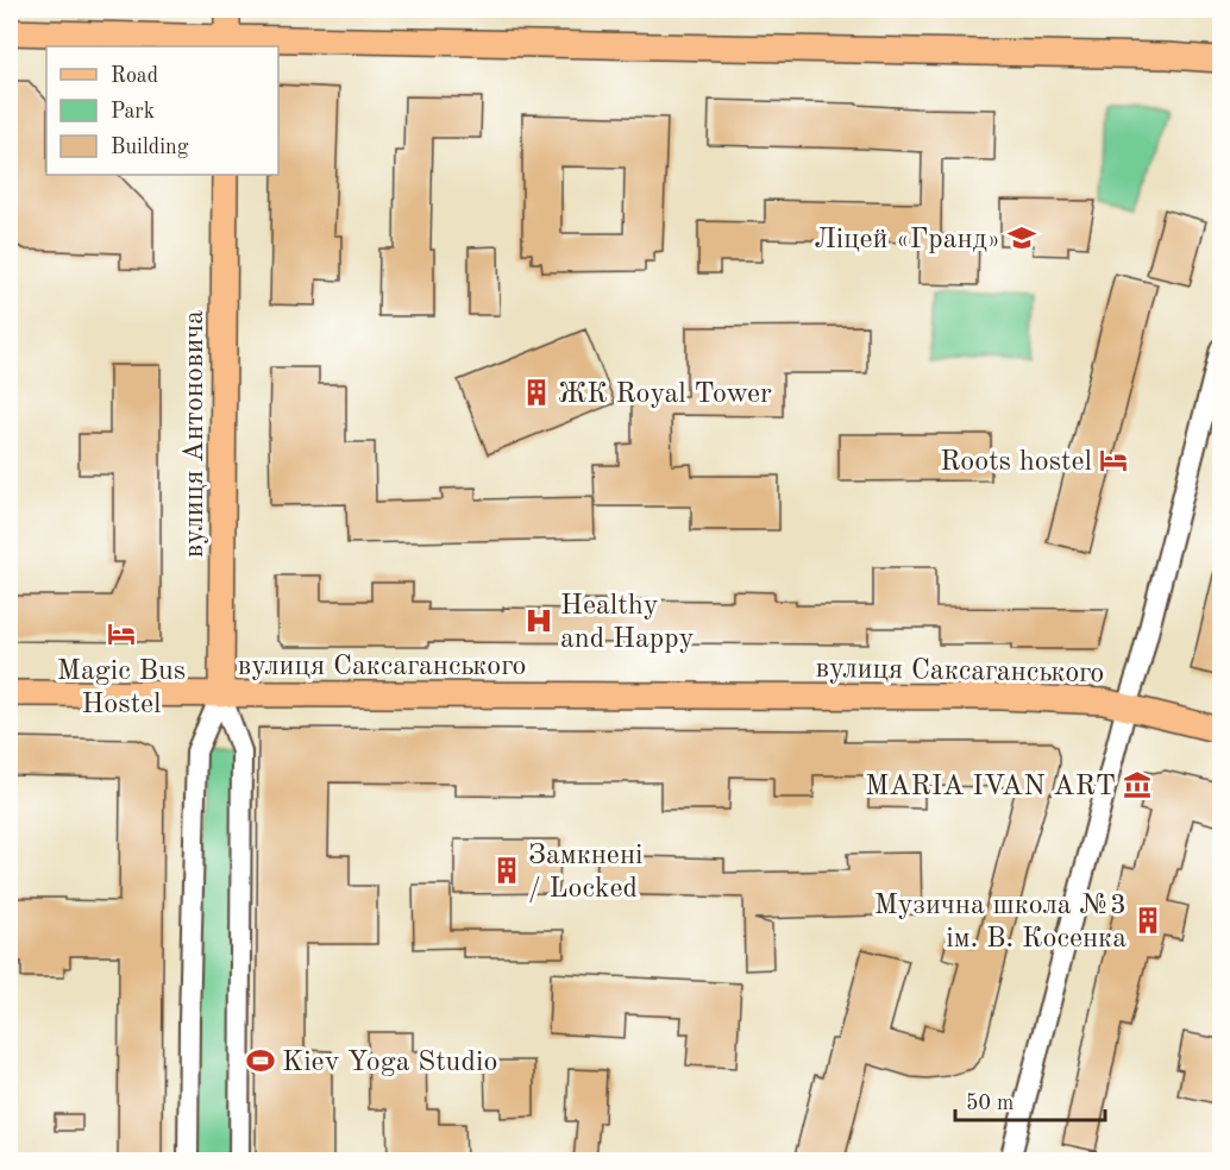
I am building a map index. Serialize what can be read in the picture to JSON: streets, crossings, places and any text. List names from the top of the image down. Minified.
{"streets":{"main road":["вулиця Антоновича","вулиця Саксаганського"]},"crossings":[["вулиця Антоновича","вулиця Саксаганського"]],"places":{"school or university":["Ліцей «Гранд»"],"building":["ЖК Royal Tower","Замкнені / Locked","Музична школа №3 ім. В. Косенка"],"hotel":["Roots hostel","Magic Bus Hostel"],"hospital":["Healthy and Happy"],"museum":["MARIA IVAN ART"],"sports":["Kiev Yoga Studio"]},"legend":["Road","Park","Building"],"scale_bar":"50 m"}
